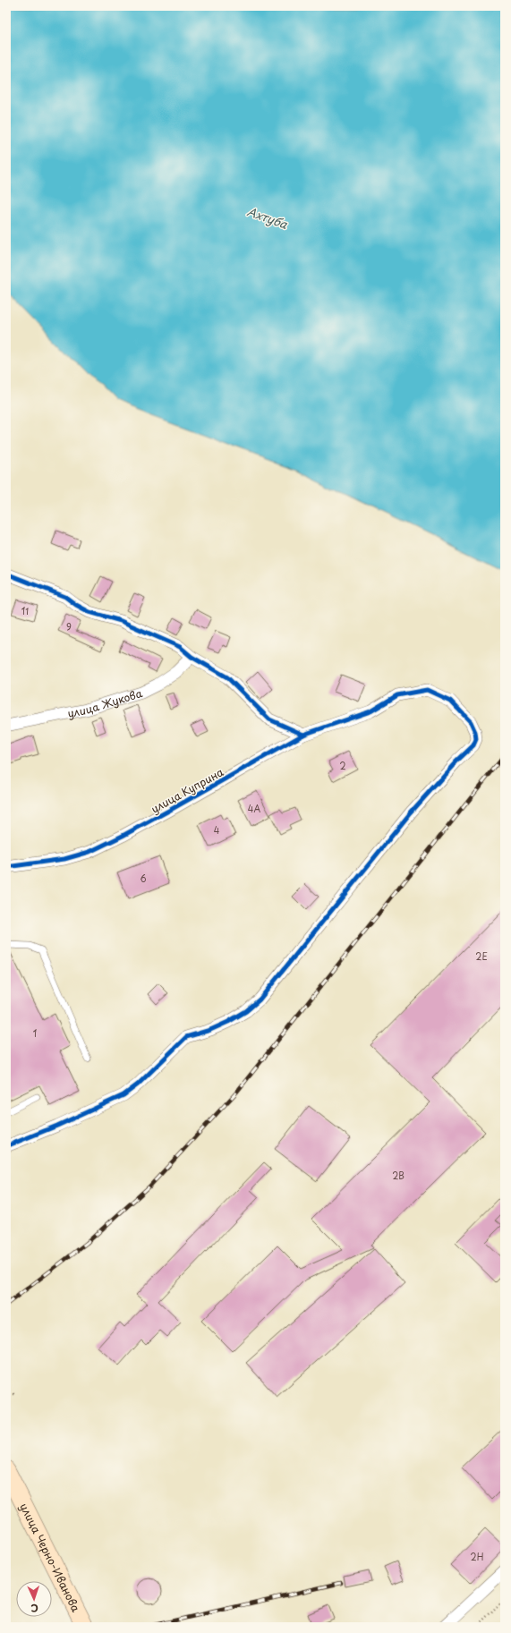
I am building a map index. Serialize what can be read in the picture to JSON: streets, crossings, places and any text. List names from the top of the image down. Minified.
{"streets":{"main road":["улица Черно-Иванова"],"street":["улица Жукова","улица Куприна"]},"water":["Ахтуба"],"house_numbers":["11","9","2","4А","4","6","2Е","1","2В","2Н"],"north":"bottom"}
